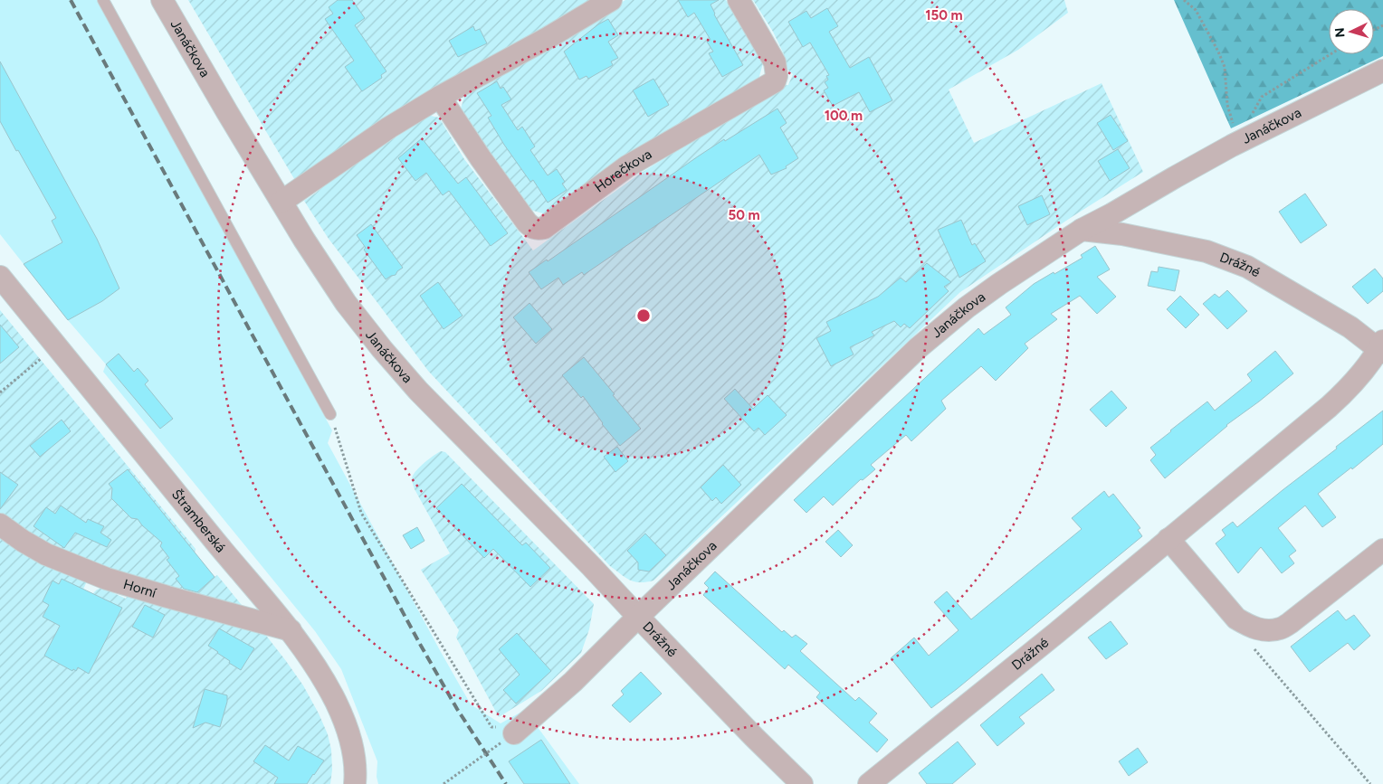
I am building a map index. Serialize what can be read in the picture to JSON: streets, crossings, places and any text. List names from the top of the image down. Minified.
{"streets":{"street":["Janáčkova","Horečkova","Drážné","Štramberská","Horní"]},"crossings":[["Janáčkova","Drážné"],["Štramberská","Horní"]],"north":"left","rings":["150 m","100 m","50 m"]}
